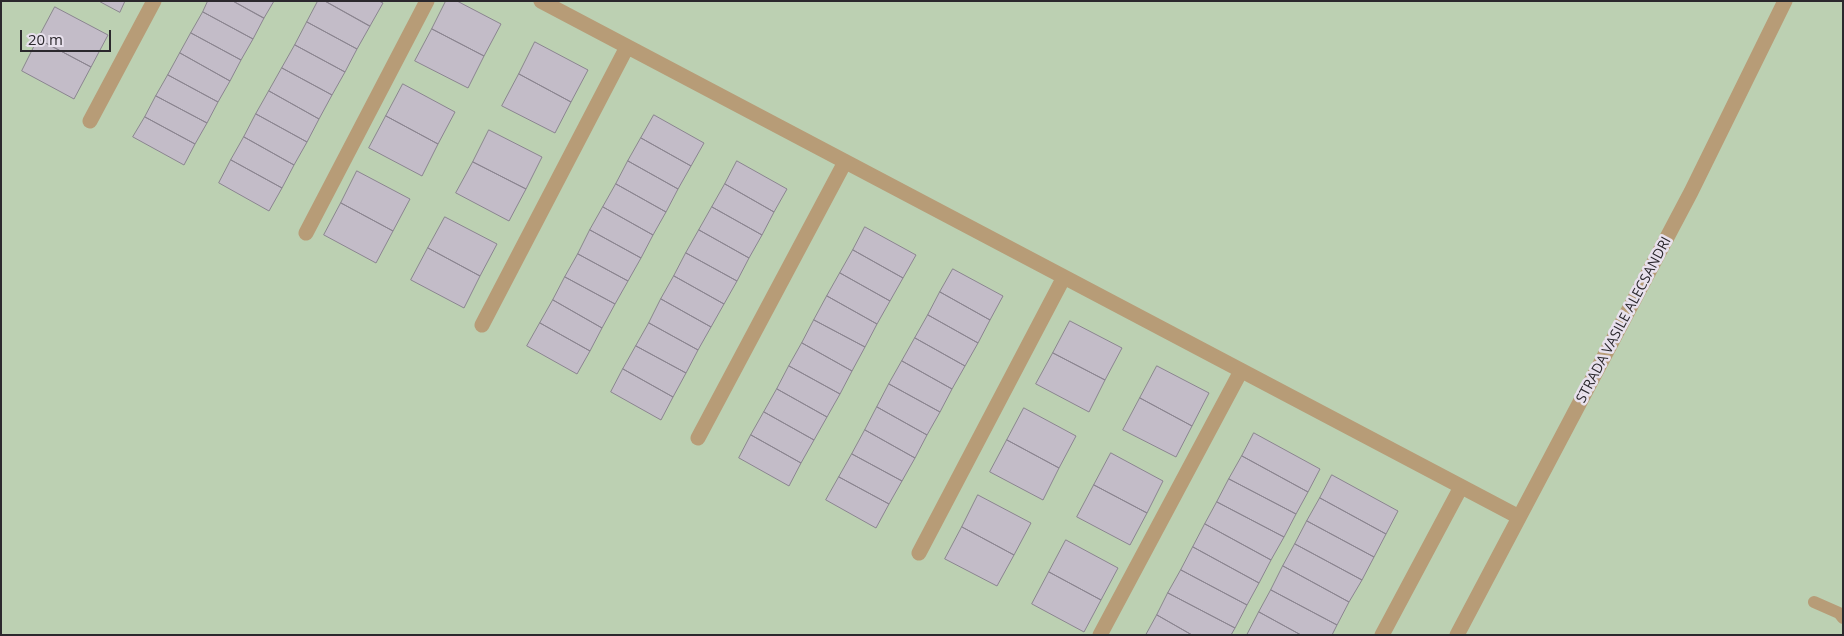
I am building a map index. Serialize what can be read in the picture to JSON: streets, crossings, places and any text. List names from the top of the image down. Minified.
{"streets":{"street":["STRADA VASILE ALECSANDRI"]},"scale_bar":"20 m"}
